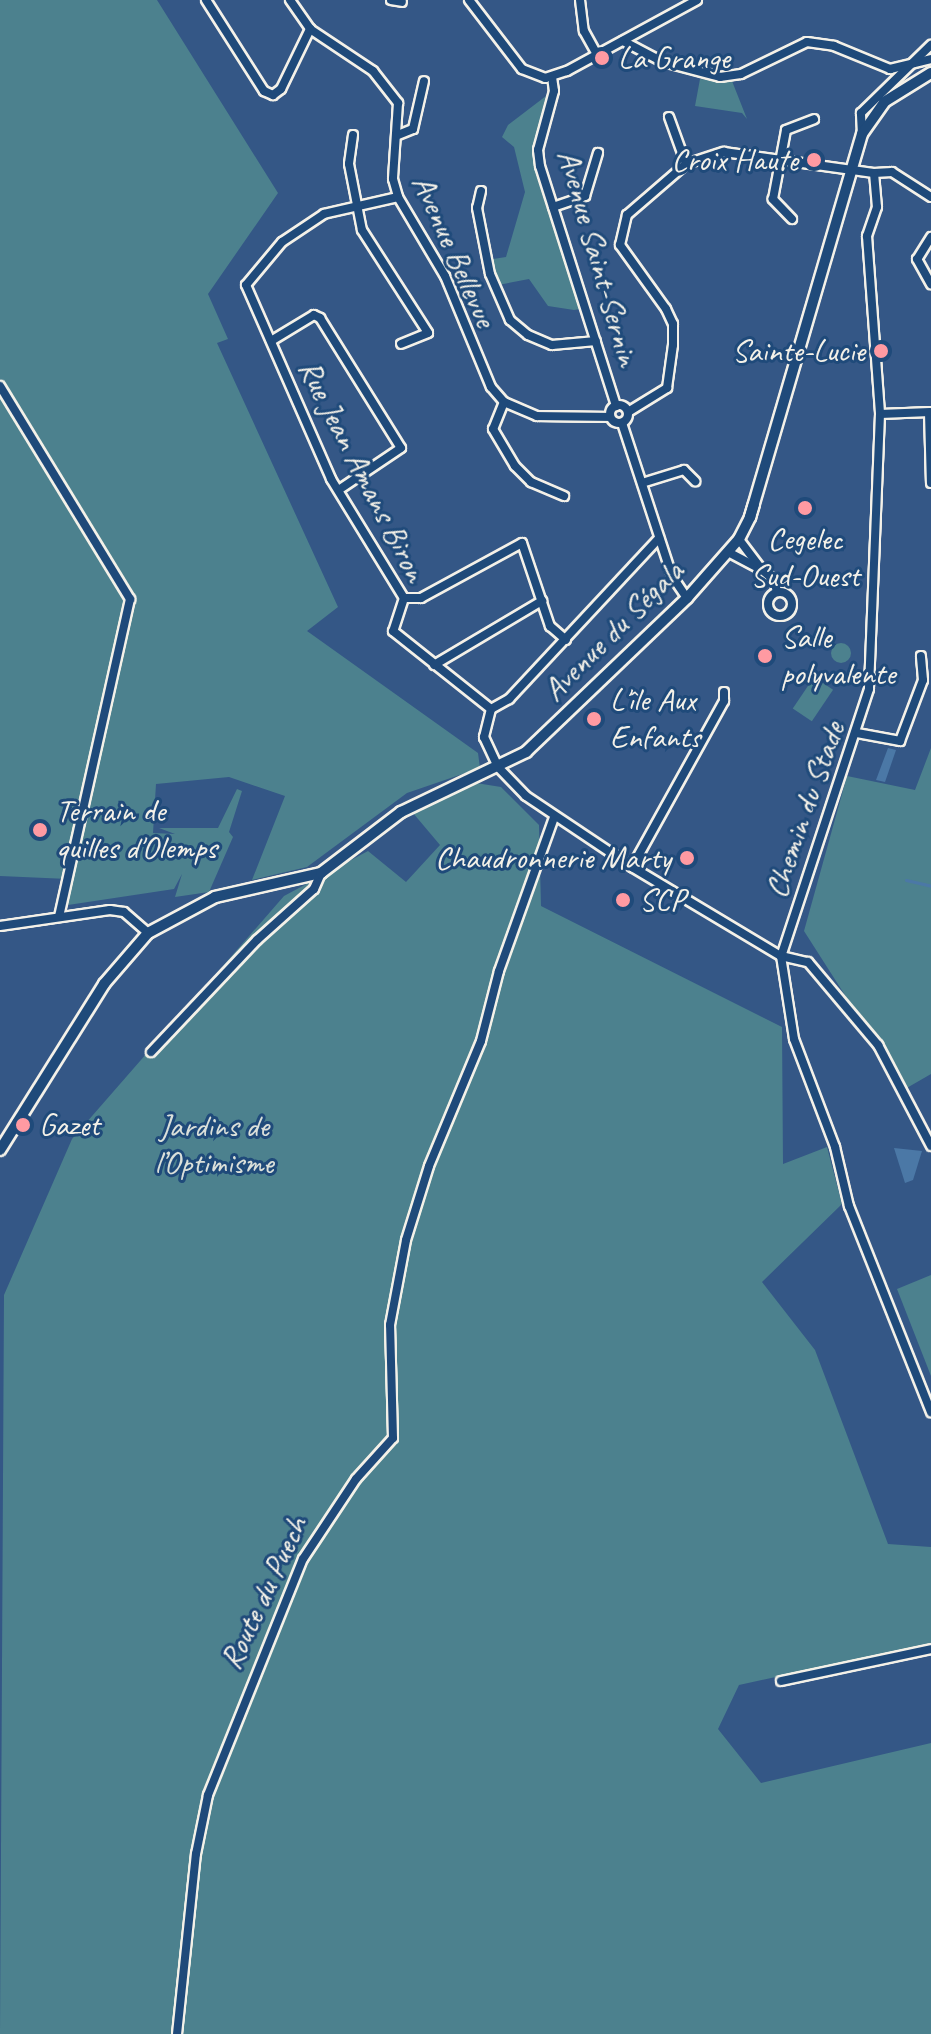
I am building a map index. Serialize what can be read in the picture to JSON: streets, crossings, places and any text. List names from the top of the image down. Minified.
{"streets":{"street":["Avenue Bellevue","Avenue Saint-Sernin","Rue Jean Amans Biron","Avenue du Ségala","Chemin du Stade","Route du Puech"]},"crossings":[["Avenue Bellevue","Rue Jean Amans Biron"]],"parks":["Jardins de l’Optimisme"],"places":["La Grange","Croix Haute","Sainte-Lucie","Cegelec Sud-Ouest","Salle polyvalente","L'île Aux Enfants","Terrain de quilles d'Olemps","Chaudronnerie Marty","SCP","Gazet"]}
